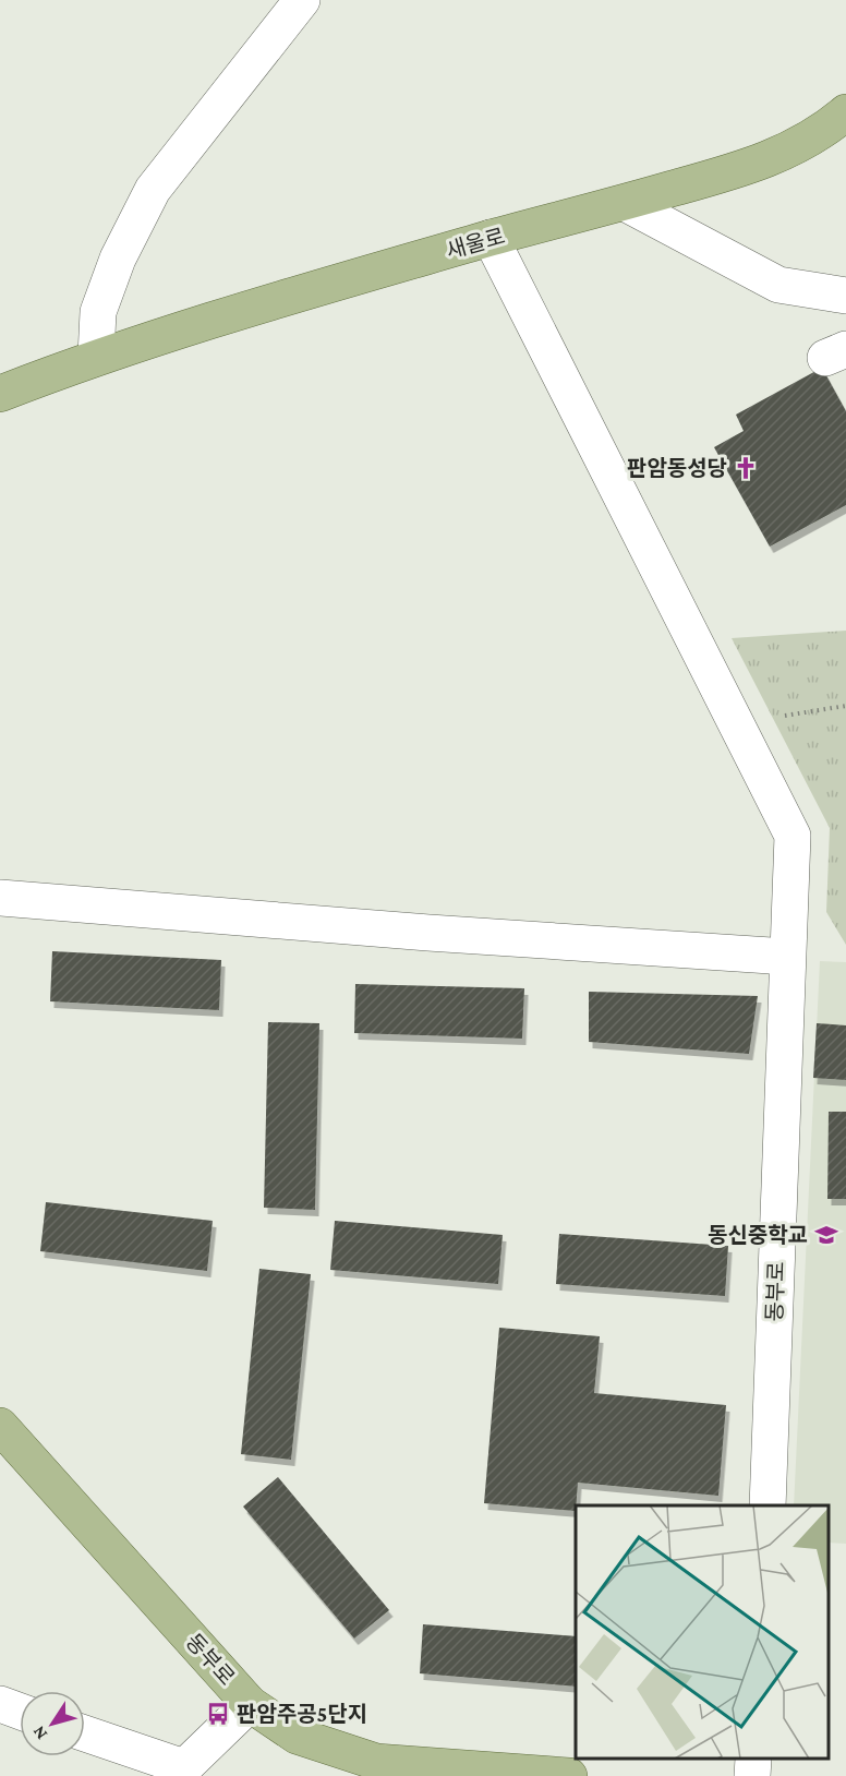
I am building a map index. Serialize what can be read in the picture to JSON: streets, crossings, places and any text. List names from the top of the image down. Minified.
{"streets":{"main road":["새울로","동부로"]},"crossings":[["새울로","동부로"]],"places":{"church":["판암동성당"],"school or university":["동신중학교"],"bus stop":["판암주공5단지"]},"north":"bottom left"}
